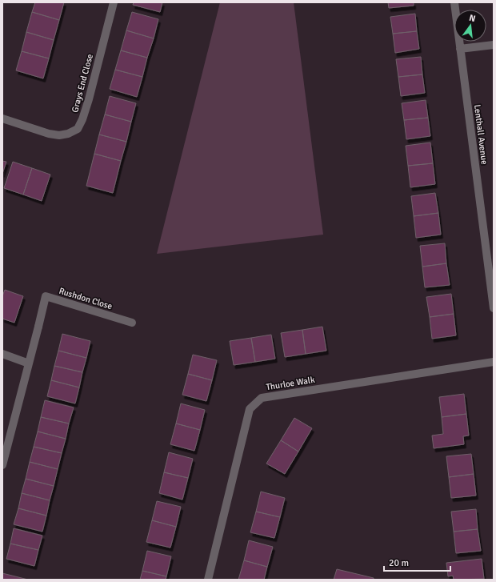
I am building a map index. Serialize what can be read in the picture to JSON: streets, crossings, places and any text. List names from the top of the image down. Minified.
{"streets":{"street":["Grays End Close","Lenthall Avenue","Rushdon Close","Thurloe Walk"]},"scale_bar":"20 m","north":"top"}
